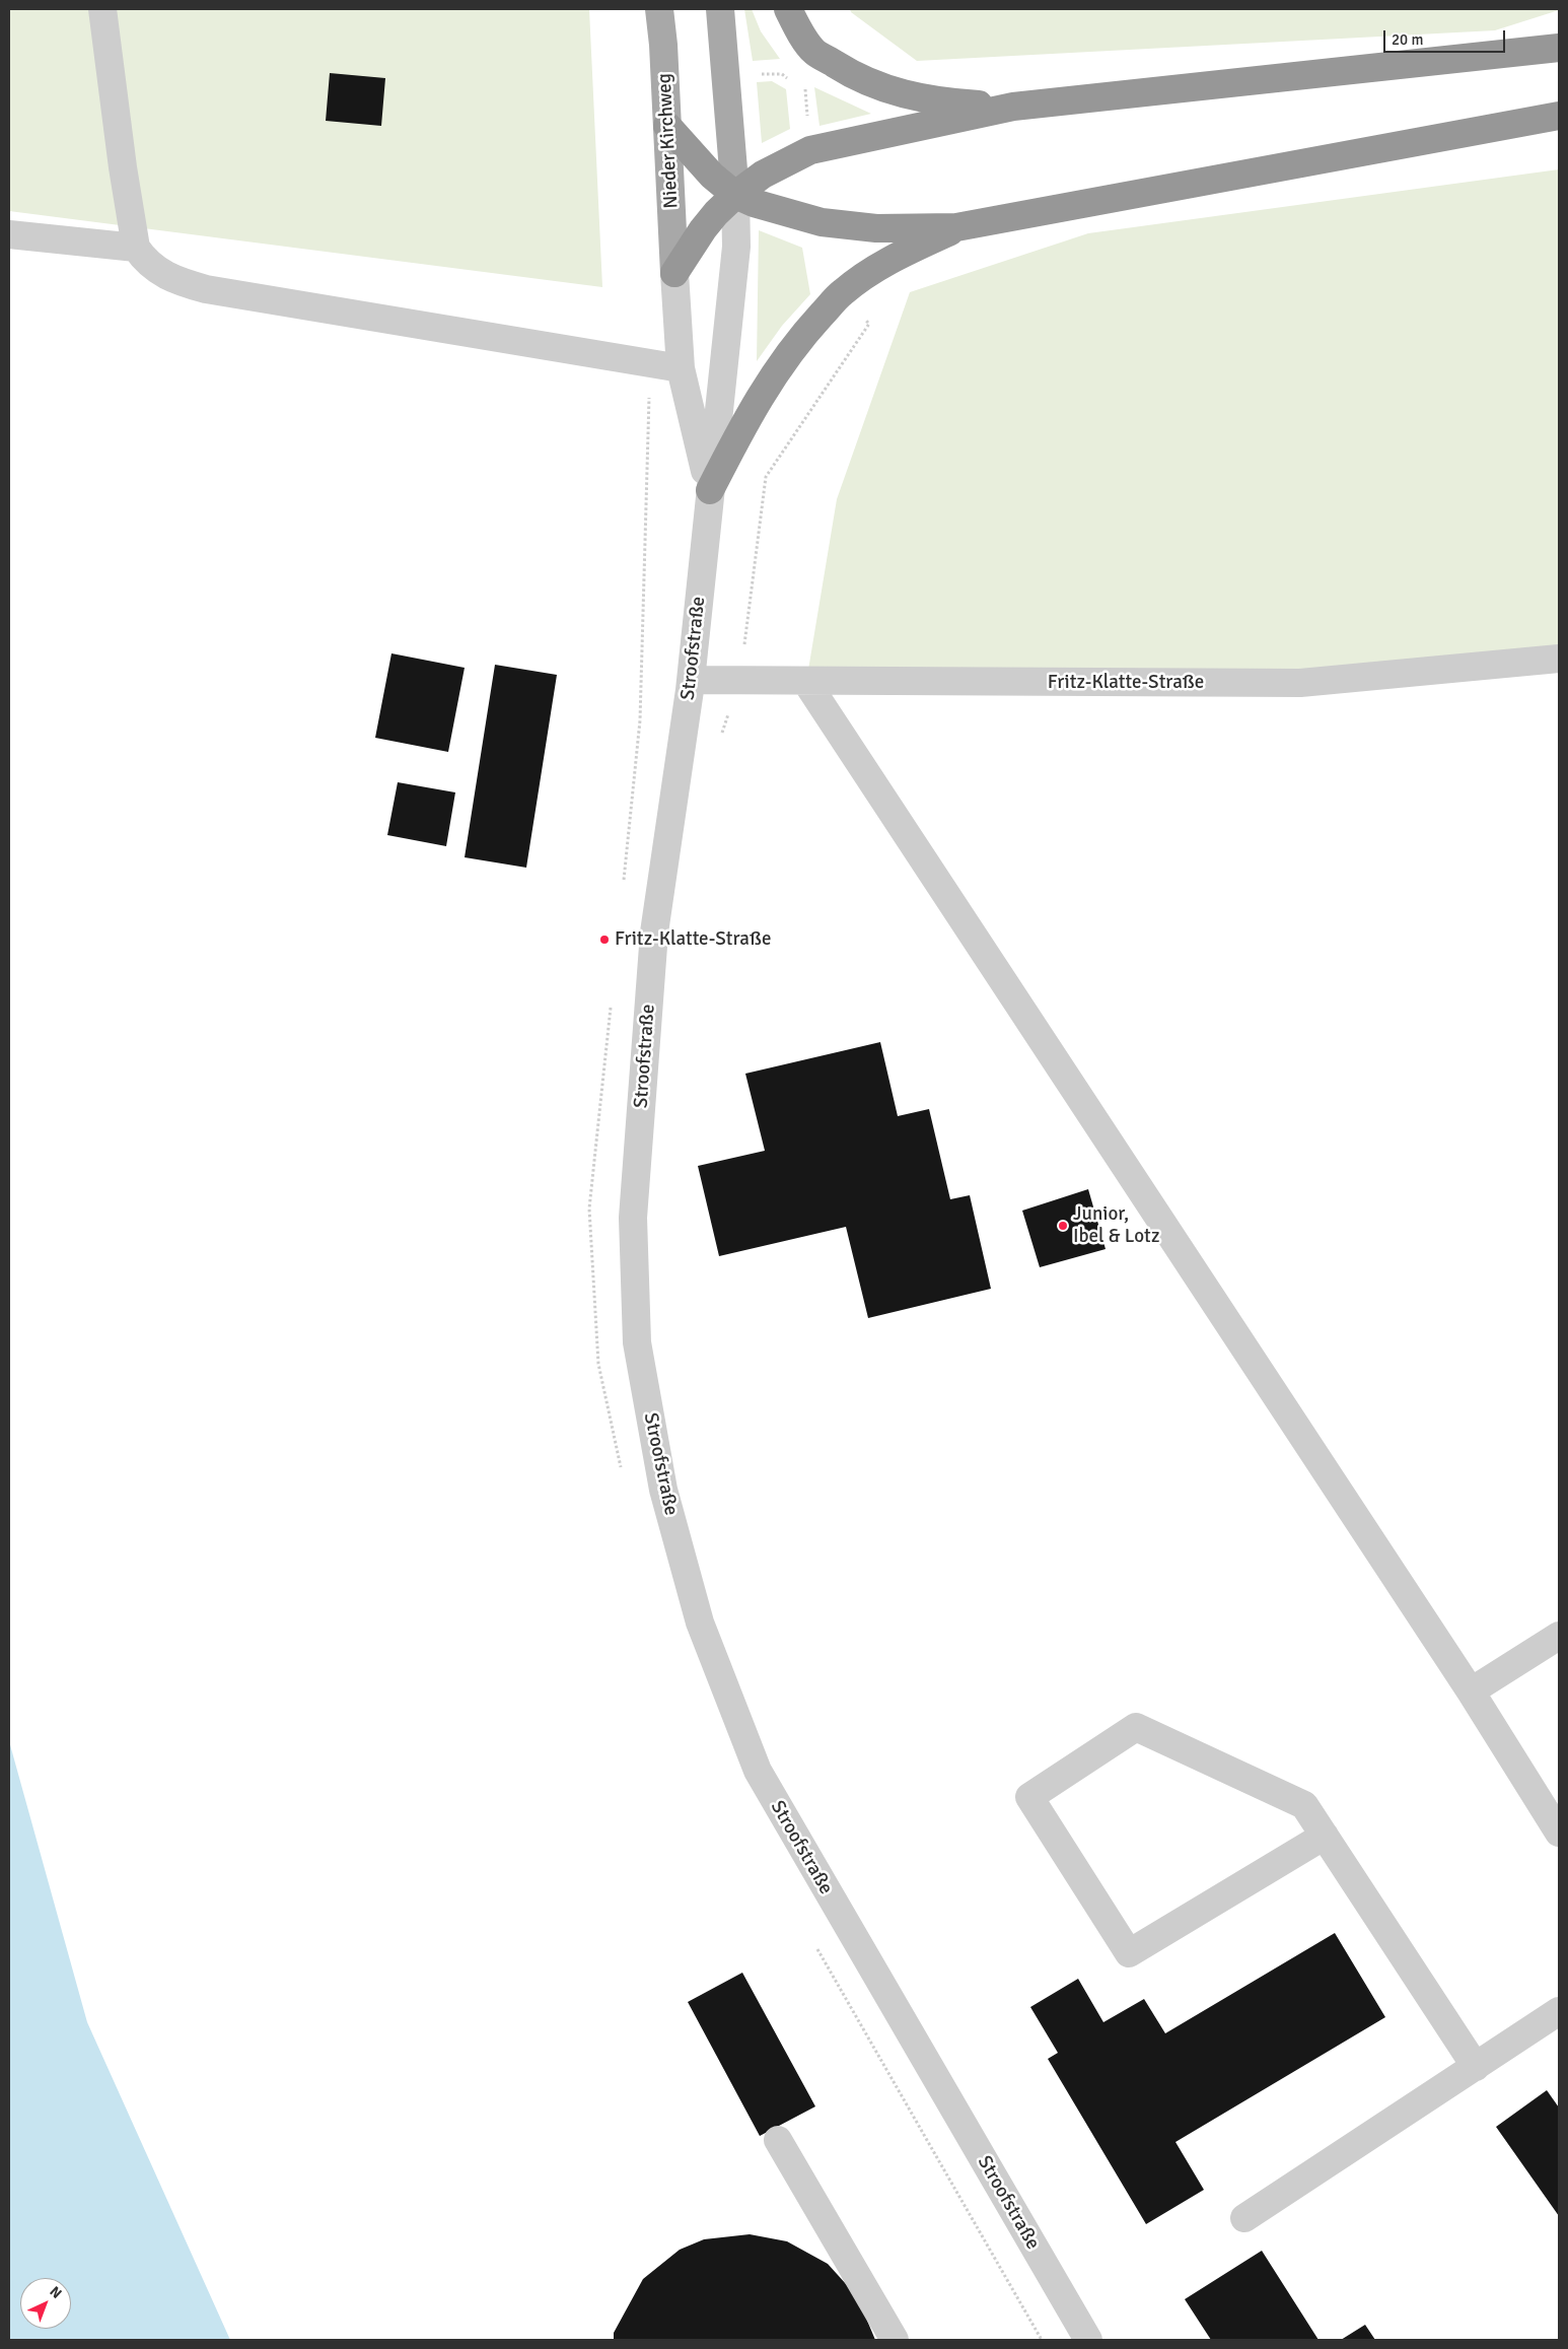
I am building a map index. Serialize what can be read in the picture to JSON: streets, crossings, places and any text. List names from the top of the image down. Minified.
{"streets":{"main road":["Nieder Kirchweg"],"street":["Stroofstraße","Fritz-Klatte-Straße"]},"crossings":[["Nieder Kirchweg","Stroofstraße"],["Stroofstraße","Fritz-Klatte-Straße"]],"places":["Fritz-Klatte-Straße","Junior, Ibel & Lotz"],"scale_bar":"20 m","north":"top right"}
